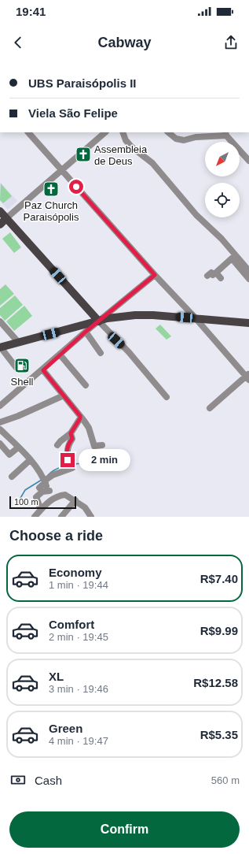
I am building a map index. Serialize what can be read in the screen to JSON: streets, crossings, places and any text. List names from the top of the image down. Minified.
{"places":{"church":["Assembleia de Deus","Paz Church Paraisópolis"],"fuel station":["Shell"]},"scale_bar":"100 m","north":"bottom left","page":{"status":"19:41","header":"Cabway","banner":["UBS Paraisópolis II","Viela São Felipe"],"bubble":"2 min","scale":"100 m","heading":"Choose a ride","list":[{"name":"Economy","note":"1 min · 19:44","value":"R$7.40"},{"name":"Comfort","note":"2 min · 19:45","value":"R$9.99"},{"name":"XL","note":"3 min · 19:46","value":"R$12.58"},{"name":"Green","note":"4 min · 19:47","value":"R$5.35"}],"pay":["Cash","560 m"],"buttons":"Confirm"}}
